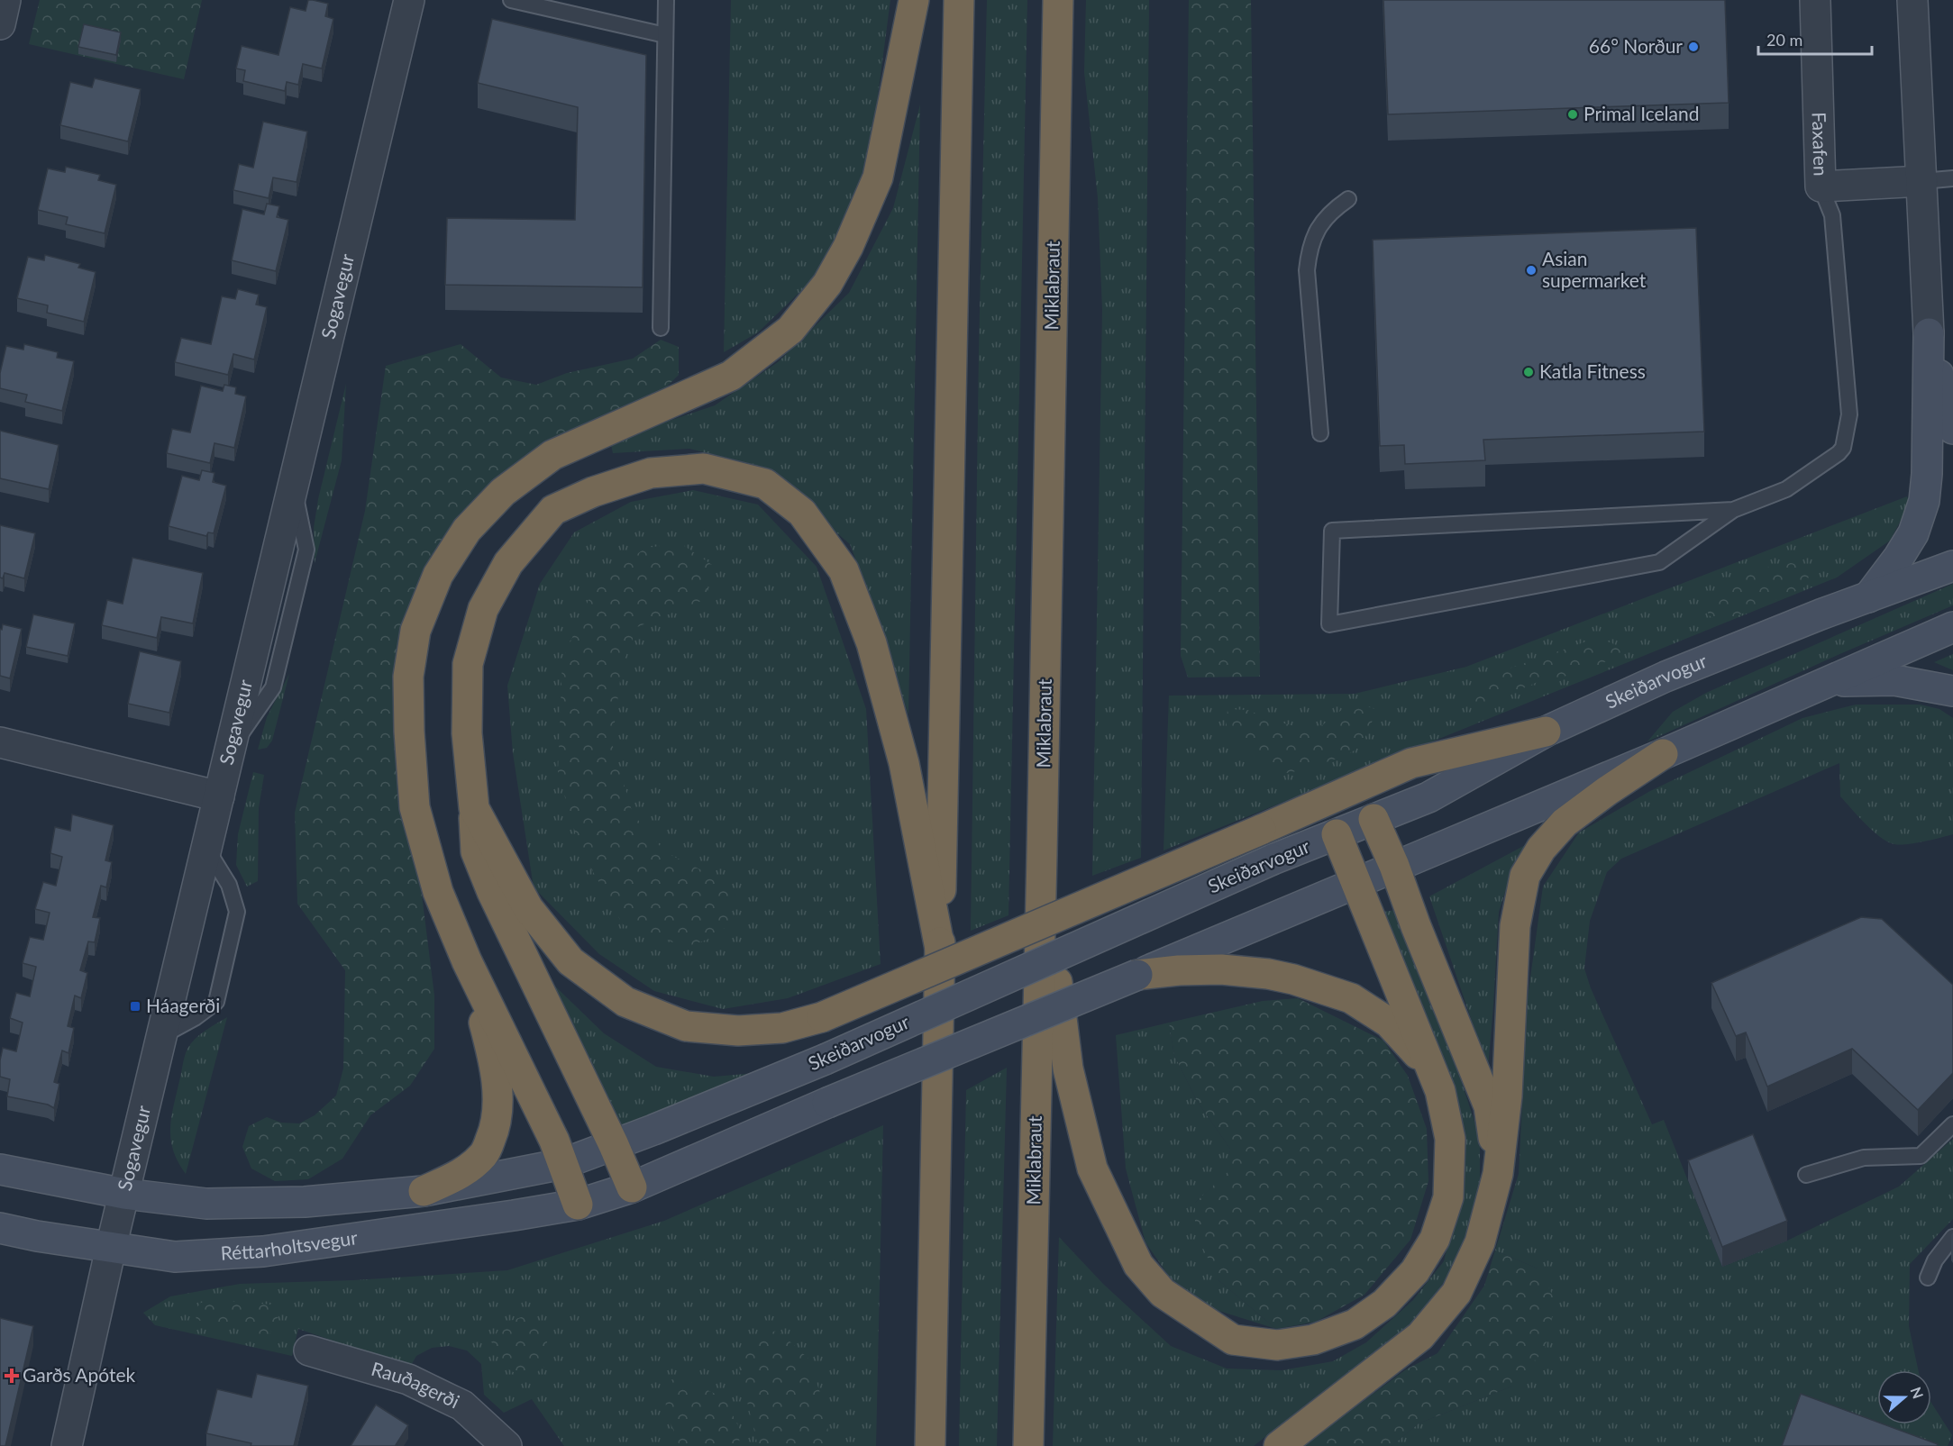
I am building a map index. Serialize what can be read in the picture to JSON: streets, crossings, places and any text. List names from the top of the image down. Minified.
{"streets":{"highway":["Miklabraut"],"main road":["Skeiðarvogur","Réttarholtsvegur"],"street":["Faxafen","Sogavegur","Rauðagerði"]},"crossings":[["Sogavegur","Réttarholtsvegur"]],"places":{"other":["66° Norður","Primal Iceland","Asian supermarket","Katla Fitness"],"transit":["Háagerði"],"health":["Garðs Apótek"]},"scale_bar":"20 m","north":"right"}
